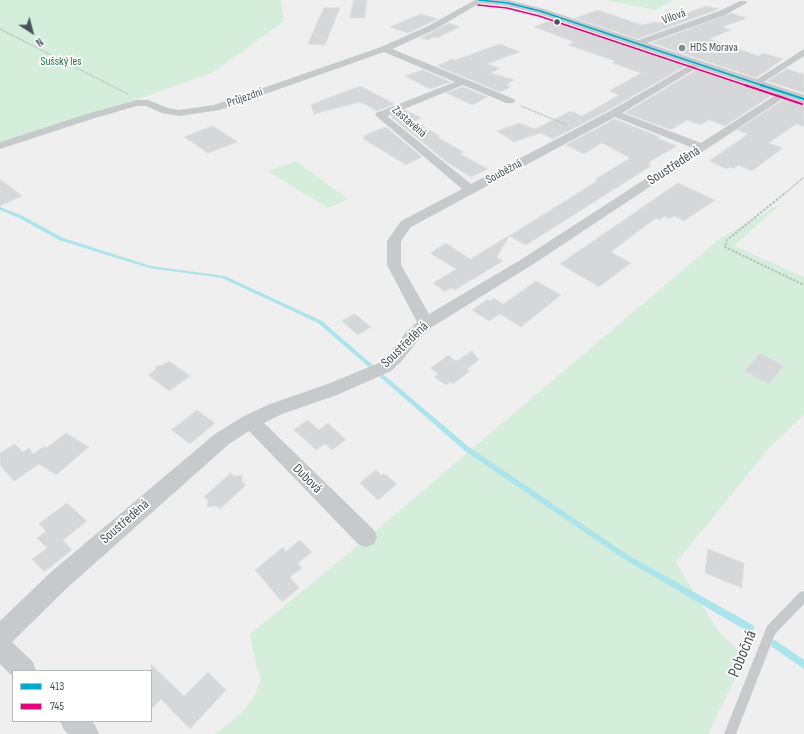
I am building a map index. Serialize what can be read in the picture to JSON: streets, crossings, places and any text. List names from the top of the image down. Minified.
{"streets":{"street":["Vilová","Průjezdní","Zastavěná","Soustředěná","Souběžná","Dubová"],"lane":["Pobočná"]},"crossings":[["Zastavěná","Souběžná"],["Soustředěná","Souběžná"],["Soustředěná","Dubová"]],"parks":["Sušský les"],"places":["HDS Morava"],"lines":["transit line 413","transit line 745"],"legend":["413","745"],"north":"bottom right"}
